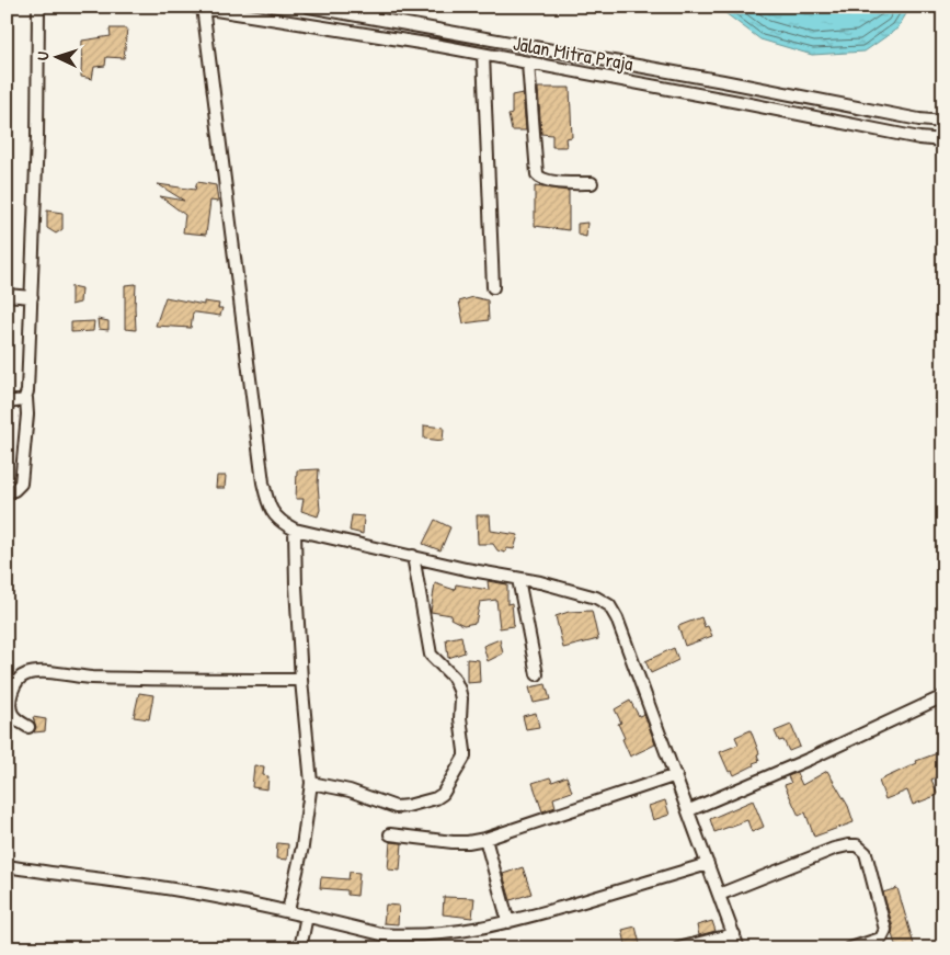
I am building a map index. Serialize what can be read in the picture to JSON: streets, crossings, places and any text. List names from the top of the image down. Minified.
{"streets":{"street":["Jalan Mitra Praja"]},"north":"left"}
